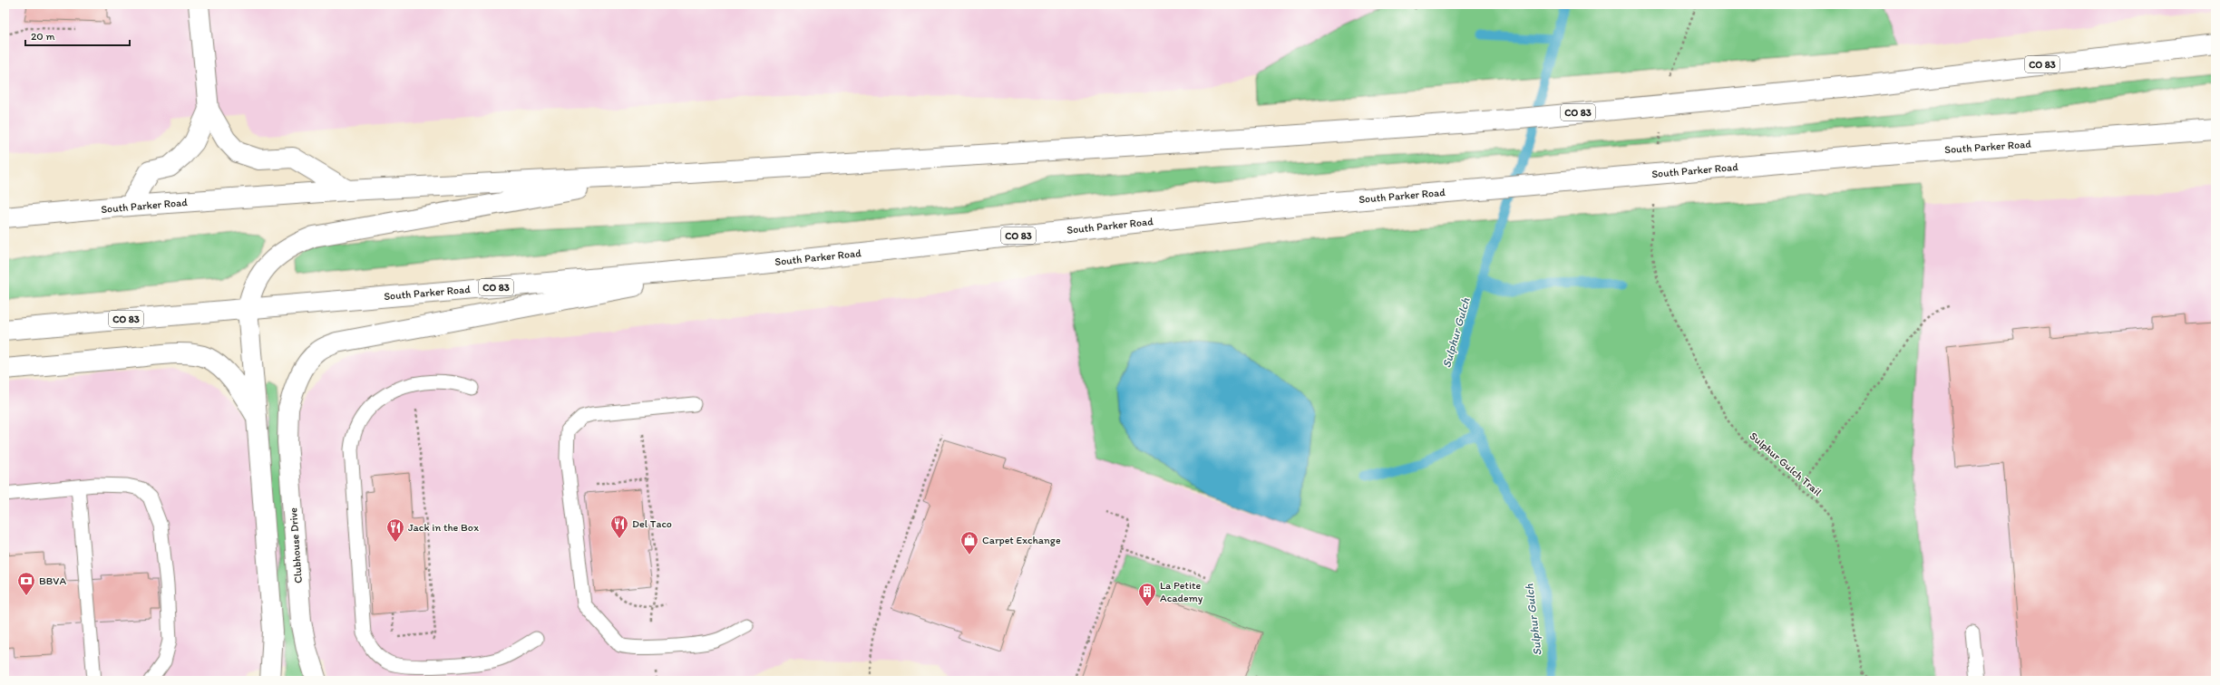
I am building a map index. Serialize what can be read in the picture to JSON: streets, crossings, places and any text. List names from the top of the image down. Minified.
{"streets":{"main road":["CO 83","South Parker Road","Clubhouse Drive"],"path":["Sulphur Gulch Trail"]},"crossings":[["South Parker Road","Clubhouse Drive"]],"water":["Sulphur Gulch"],"places":{"restaurant":["Del Taco","Jack in the Box"],"shop":["Carpet Exchange"],"bank":["BBVA"],"building":["La Petite Academy"]},"scale_bar":"20 m"}
